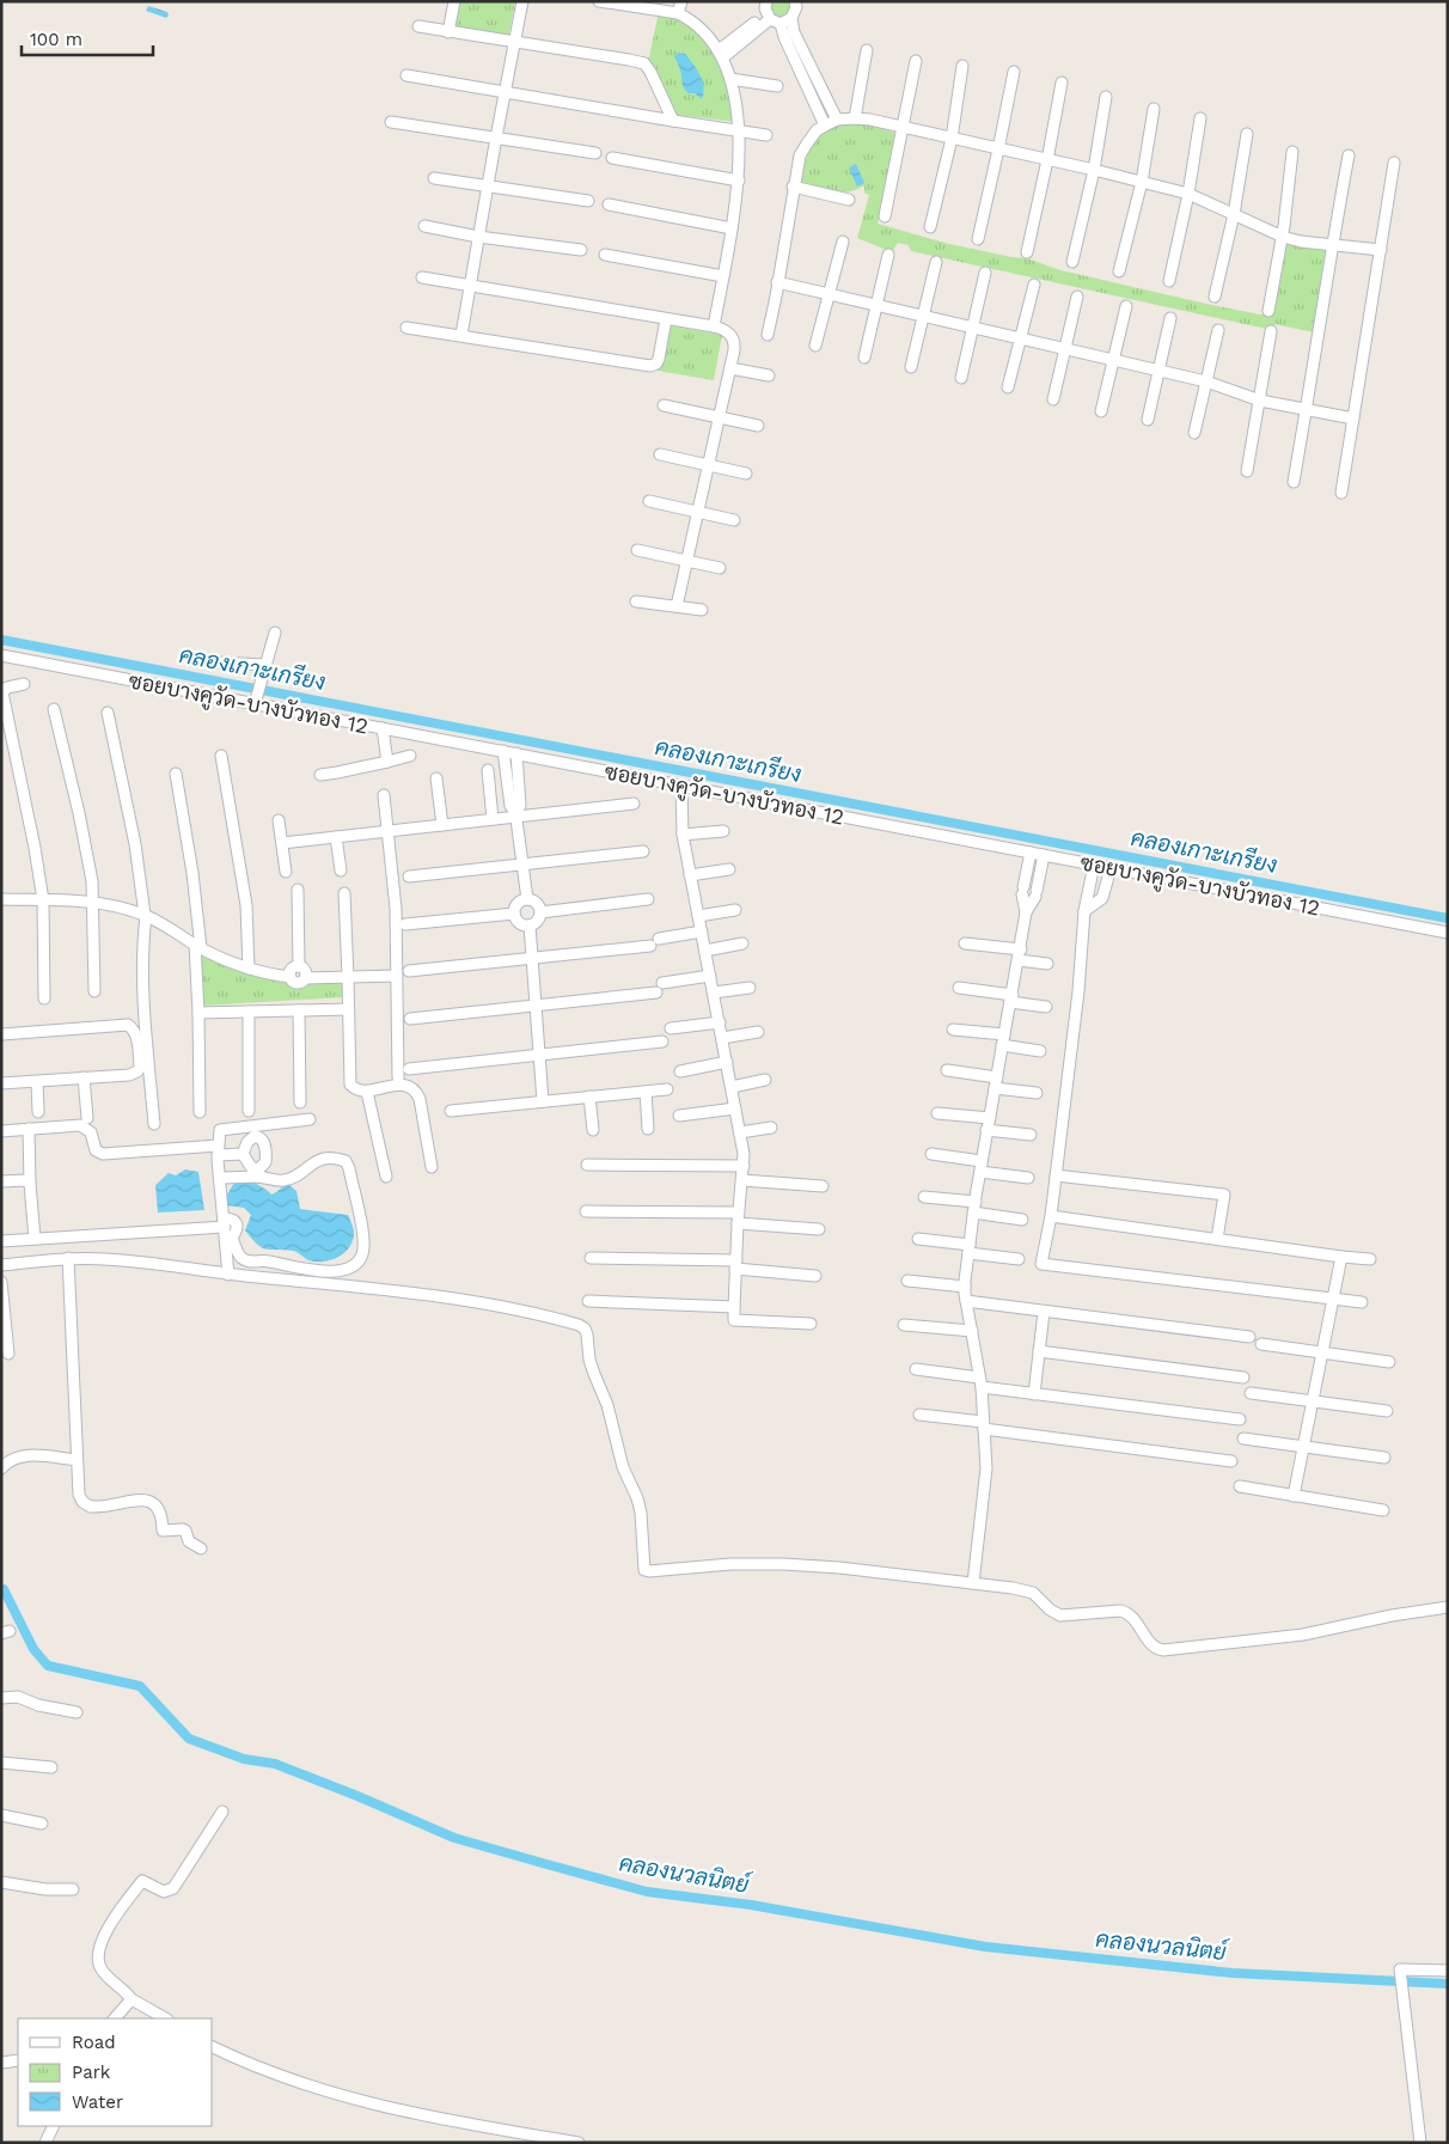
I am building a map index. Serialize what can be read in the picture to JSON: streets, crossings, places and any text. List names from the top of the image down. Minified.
{"streets":{"street":["ซอยบางคูวัด-บางบัวทอง 12"]},"water":["คลองเกาะเกรียง","คลองนวลนิตย์"],"legend":["Road","Park","Water"],"scale_bar":"100 m"}
